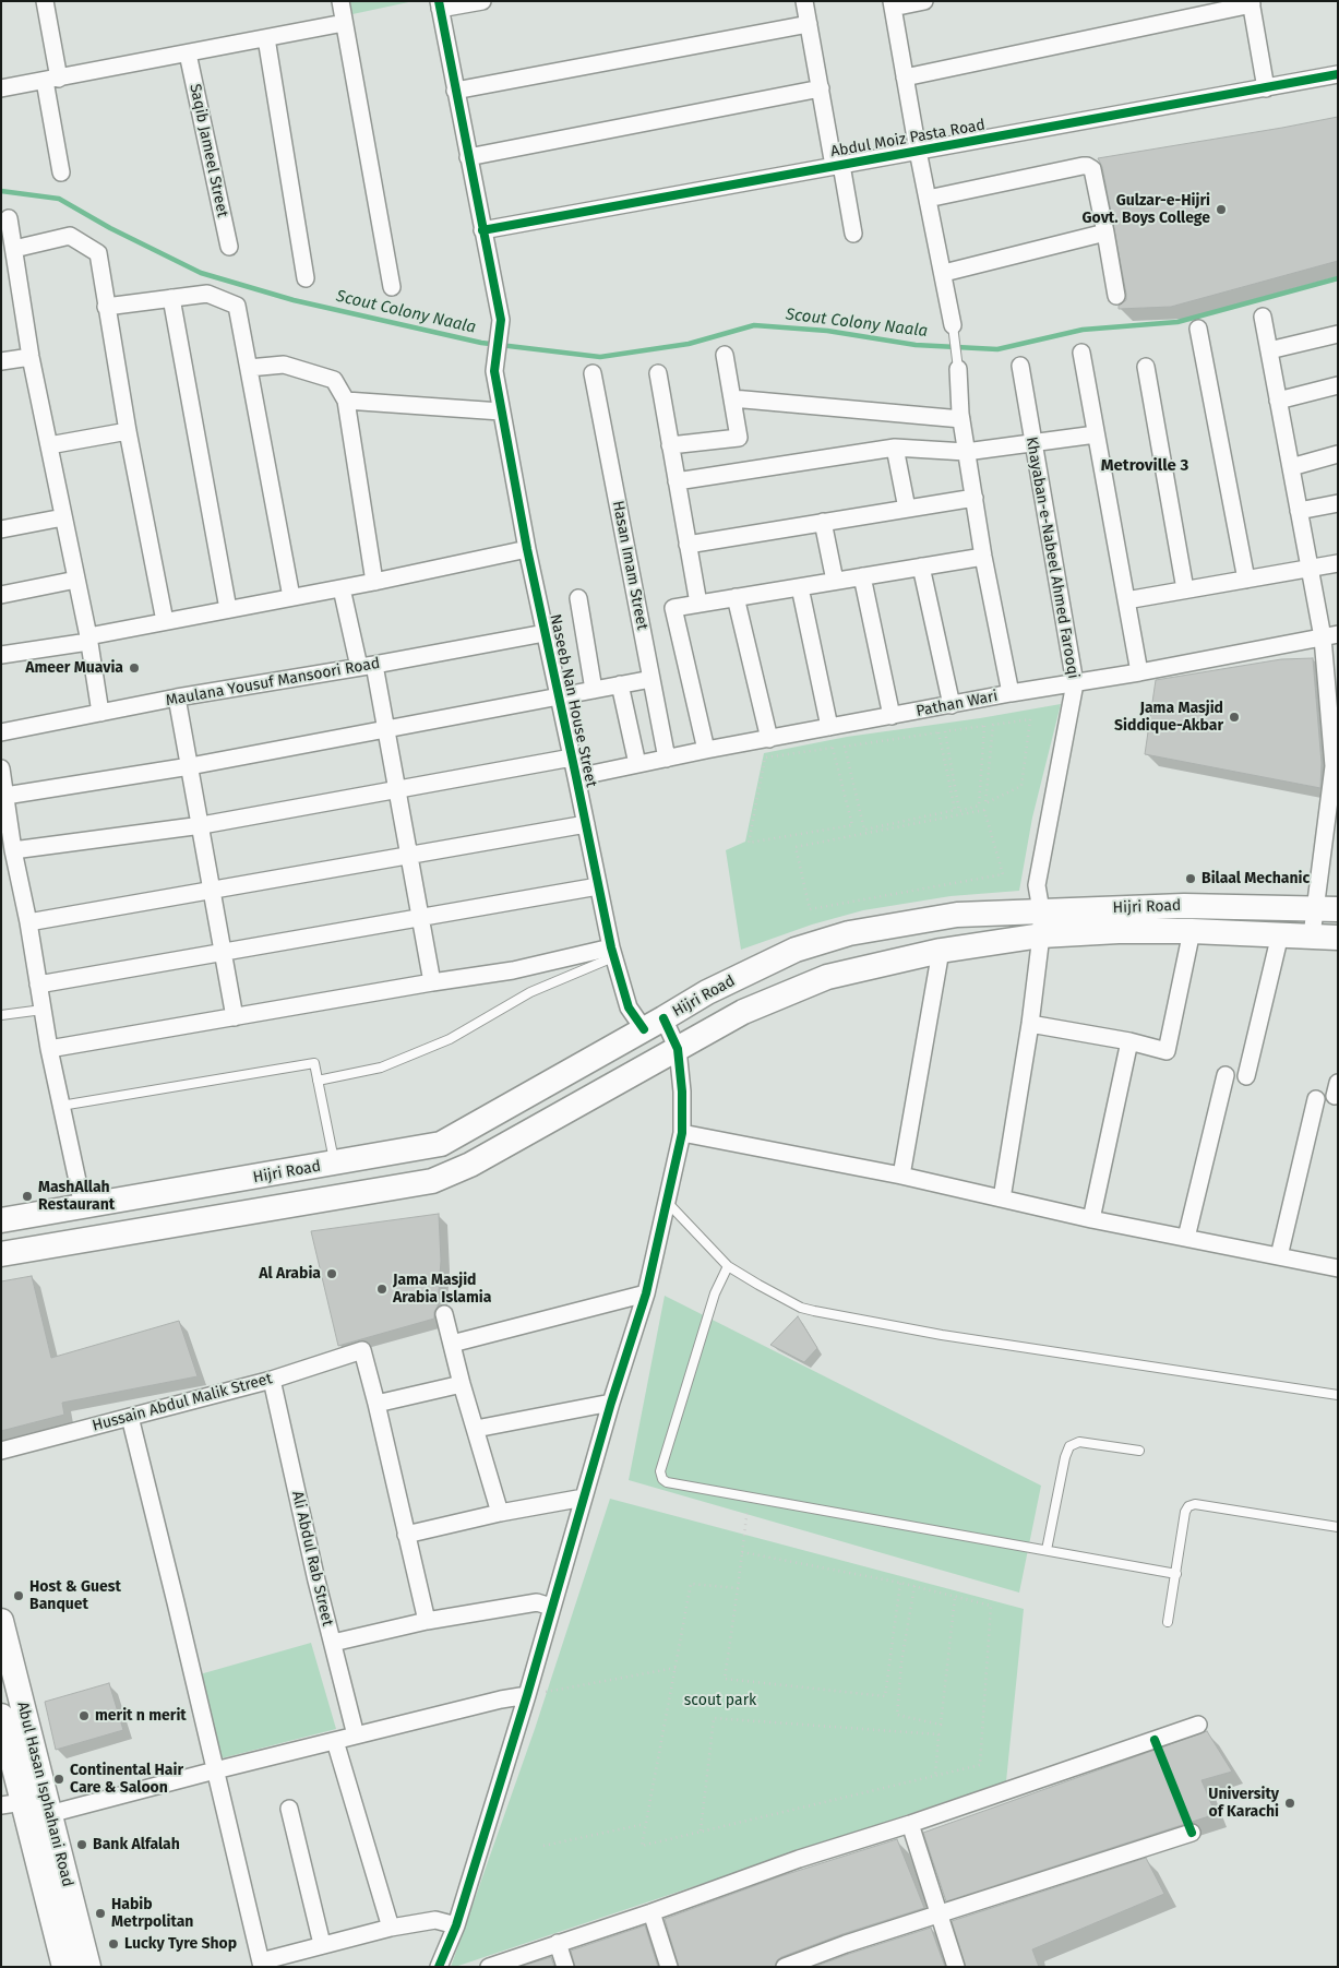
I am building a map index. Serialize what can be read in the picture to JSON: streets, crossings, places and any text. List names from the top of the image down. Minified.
{"streets":{"main road":["Hijri Road","Abul Hasan Isphahani Road"],"street":["Abdul Moiz Pasta Road","Saqib Jameel Street","Khayaban-e-Nabeel Ahmed Farooqi","Hasan Imam Street","Maulana Yousuf Mansoori Road","Naseeb Nan House Street","Pathan Wari","Hussain Abdul Malik Street","Ali Abdul Rab Street"]},"crossings":[["Abdul Moiz Pasta Road","Naseeb Nan House Street"],["Khayaban-e-Nabeel Ahmed Farooqi","Pathan Wari"],["Khayaban-e-Nabeel Ahmed Farooqi","Hijri Road"],["Hasan Imam Street","Pathan Wari"],["Maulana Yousuf Mansoori Road","Naseeb Nan House Street"],["Naseeb Nan House Street","Pathan Wari"],["Naseeb Nan House Street","Hijri Road"],["Hussain Abdul Malik Street","Ali Abdul Rab Street"]],"districts":["Metroville 3"],"water":["Scout Colony Naala"],"parks":["scout park"],"places":["Gulzar-e-Hijri Govt. Boys College","Ameer Muavia","Jama Masjid Siddique-Akbar","Bilaal Mechanic","MashAllah Restaurant","Al Arabia","Jama Masjid Arabia Islamia","Host & Guest Banquet","merit n merit","Continental Hair Care & Saloon","University of Karachi","Bank Alfalah","Habib Metrpolitan","Lucky Tyre Shop"]}
